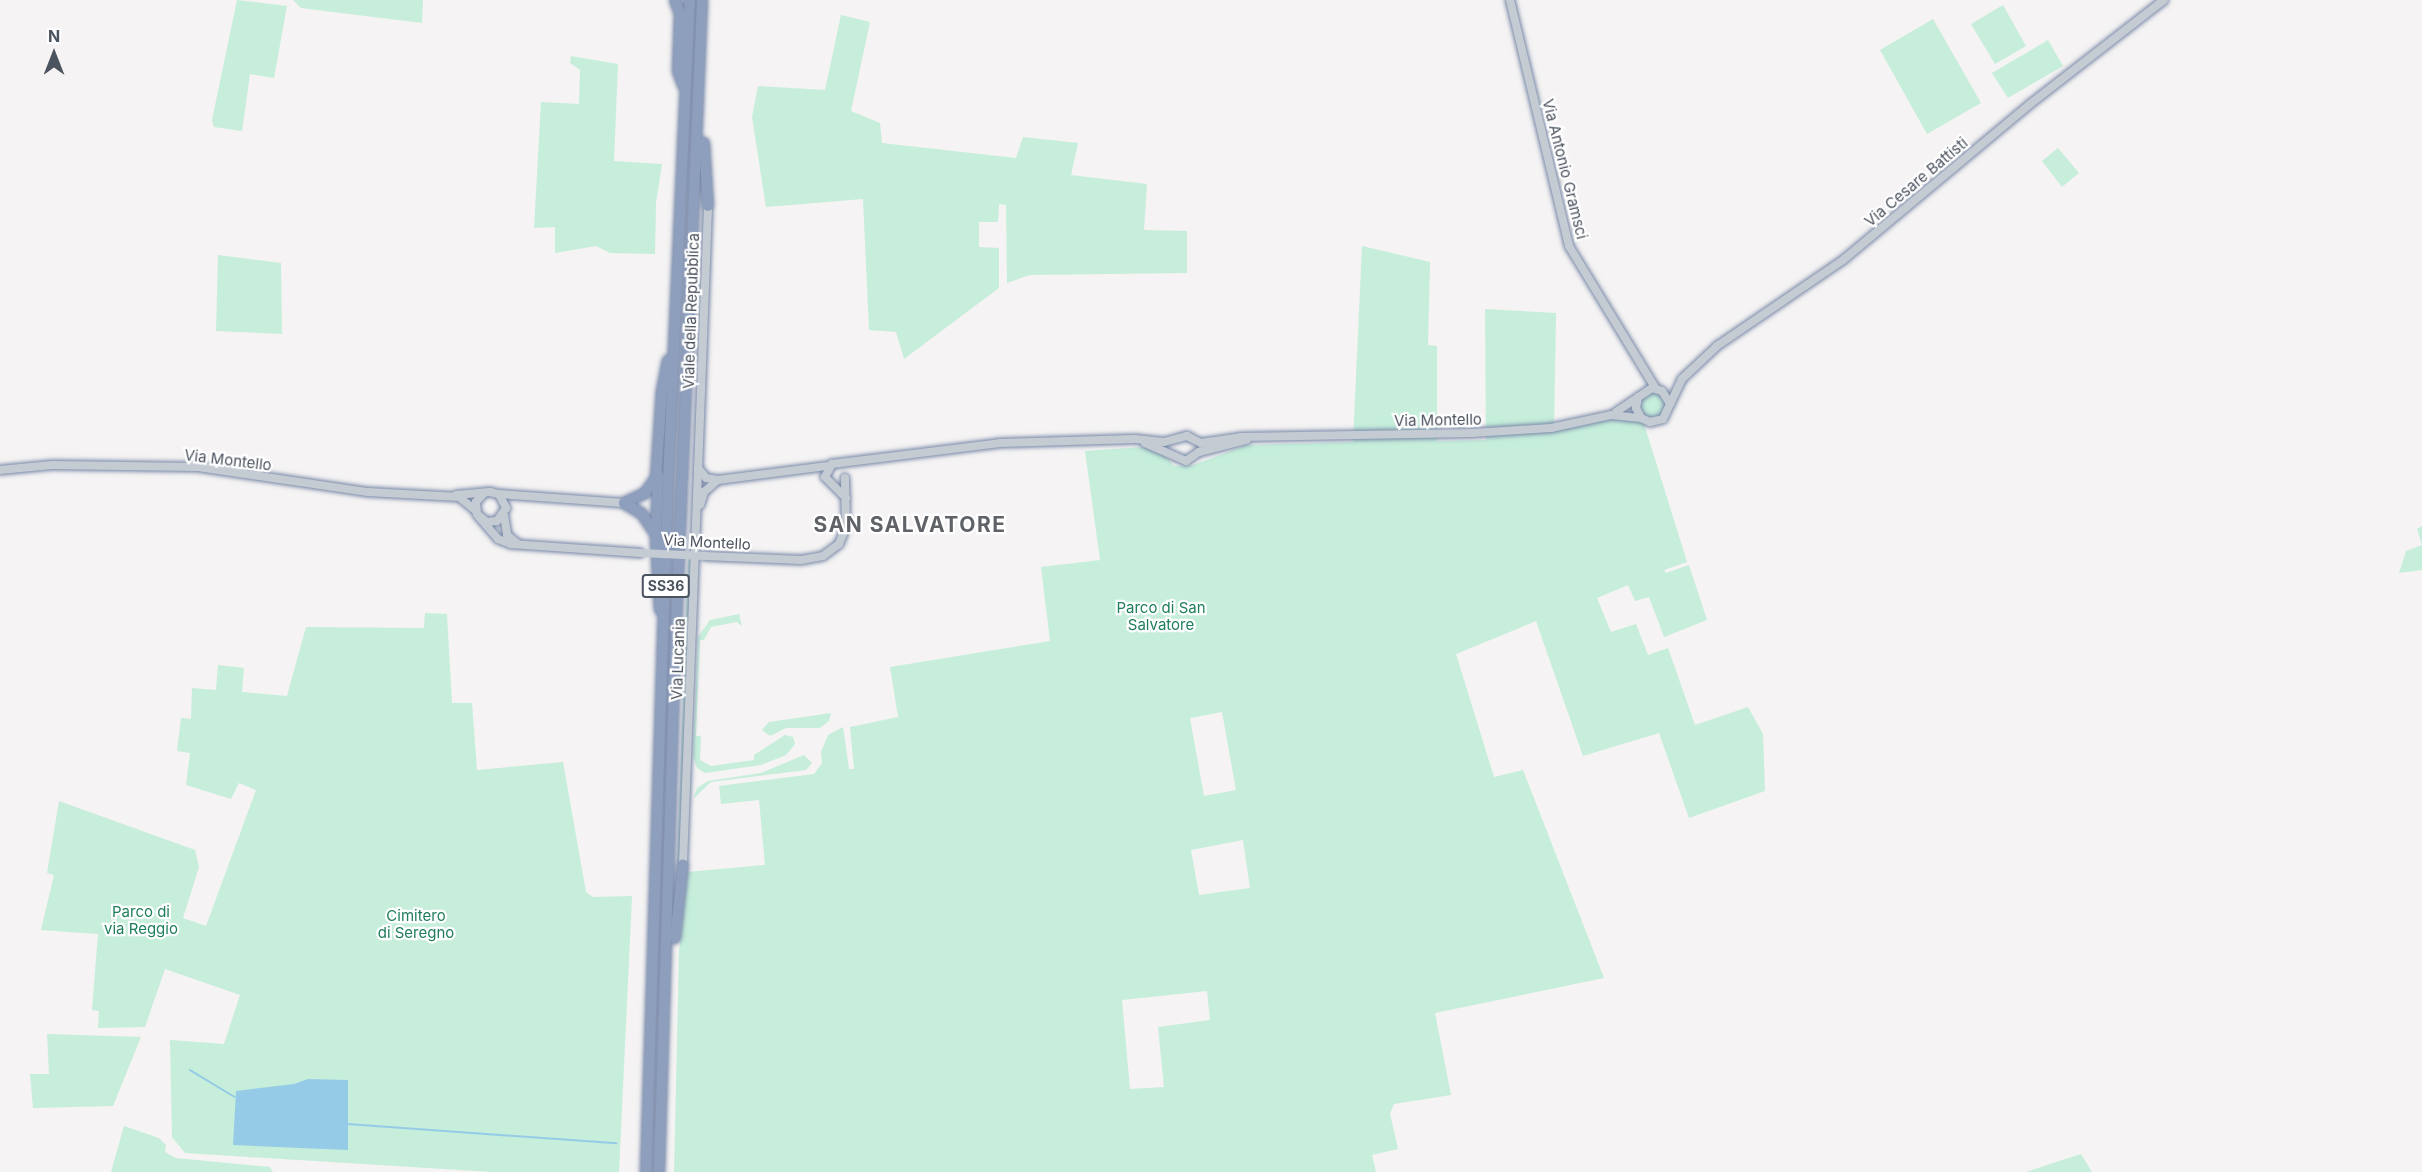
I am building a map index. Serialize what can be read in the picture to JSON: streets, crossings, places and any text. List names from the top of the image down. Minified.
{"streets":{"highway":["SS36"],"street":["Via Antonio Gramsci","Via Cesare Battisti","Viale della Repubblica","Via Montello","Via Lucania"]},"crossings":[["Via Antonio Gramsci","Via Cesare Battisti"],["Via Antonio Gramsci","Via Montello"],["Via Cesare Battisti","Via Montello"],["Viale della Repubblica","Via Lucania"],["Via Montello","Via Lucania"]],"districts":["SAN SALVATORE"],"parks":["Parco di San Salvatore","Parco di via Reggio","Cimitero di Seregno"],"north":"top"}
